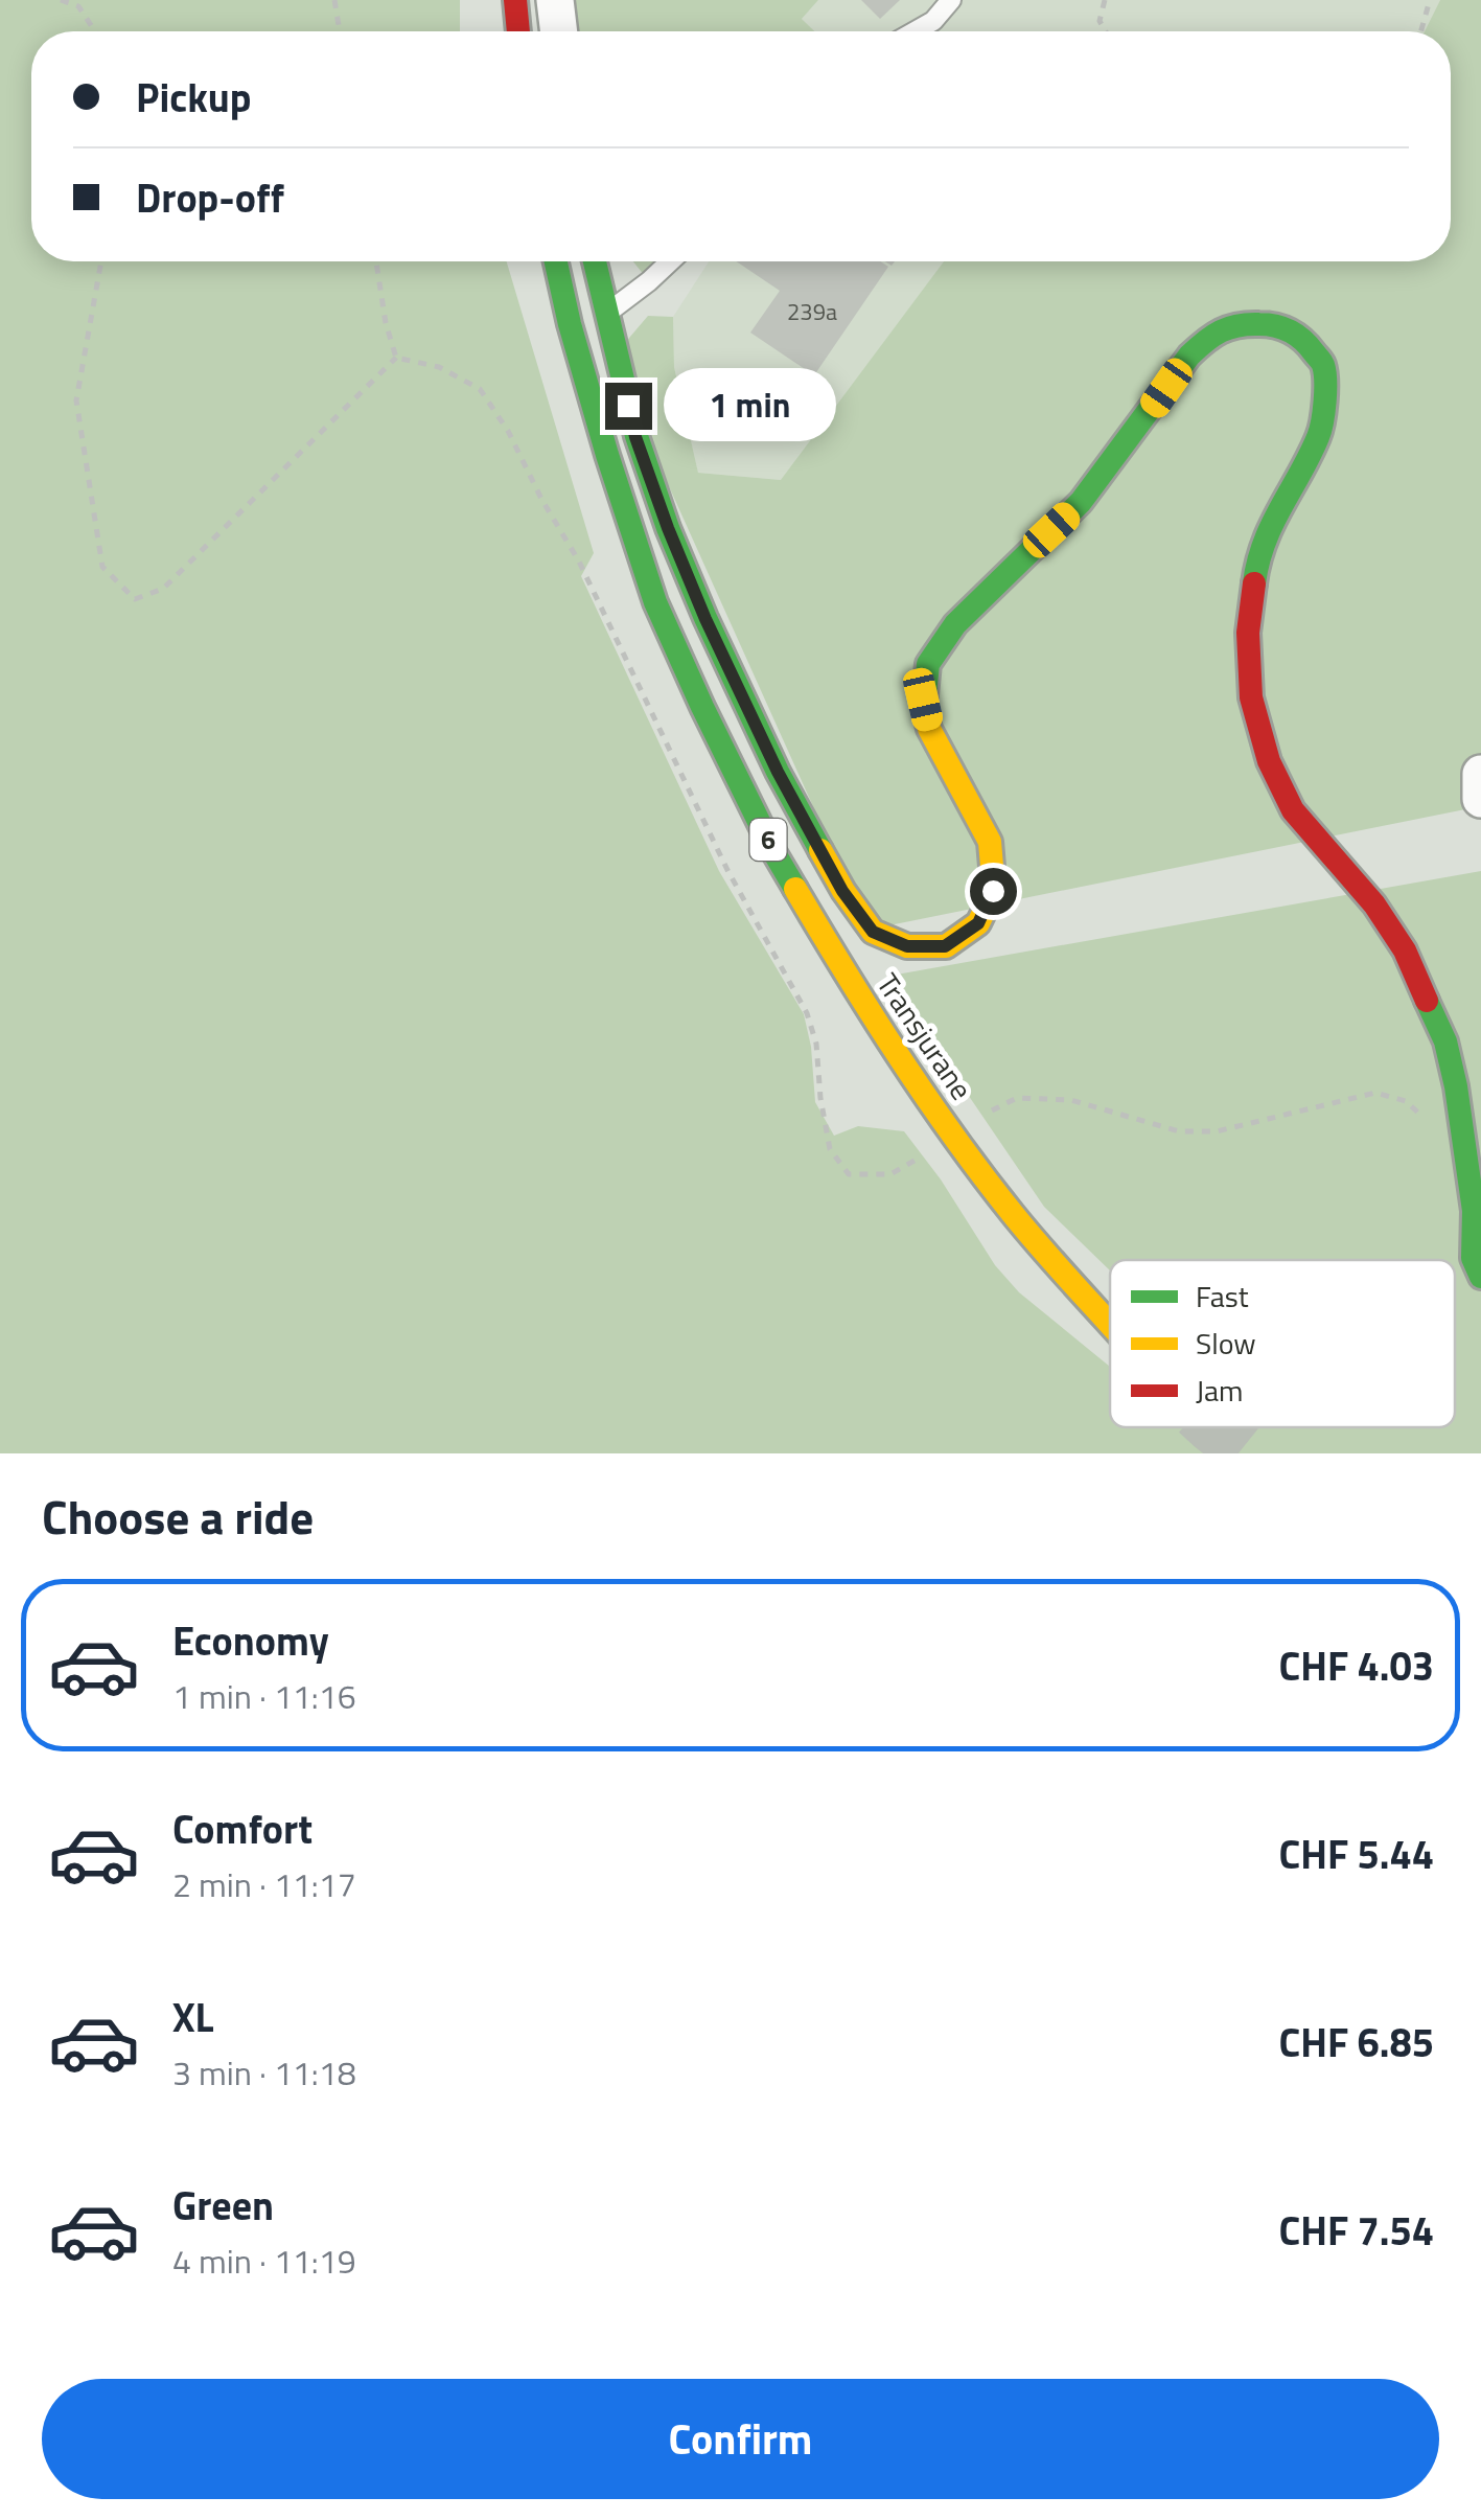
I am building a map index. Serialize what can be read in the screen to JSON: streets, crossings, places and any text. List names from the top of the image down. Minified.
{"streets":{"street":["6","Transjurane"]},"house_numbers":["239a"],"legend":["Fast","Slow","Jam"],"page":{"banner":["Pickup","Drop-off"],"bubble":"1 min","heading":"Choose a ride","list":[{"name":"Economy","note":"1 min · 11:16","value":"CHF 4.03"},{"name":"Comfort","note":"2 min · 11:17","value":"CHF 5.44"},{"name":"XL","note":"3 min · 11:18","value":"CHF 6.85"},{"name":"Green","note":"4 min · 11:19","value":"CHF 7.54"}],"buttons":"Confirm"}}
